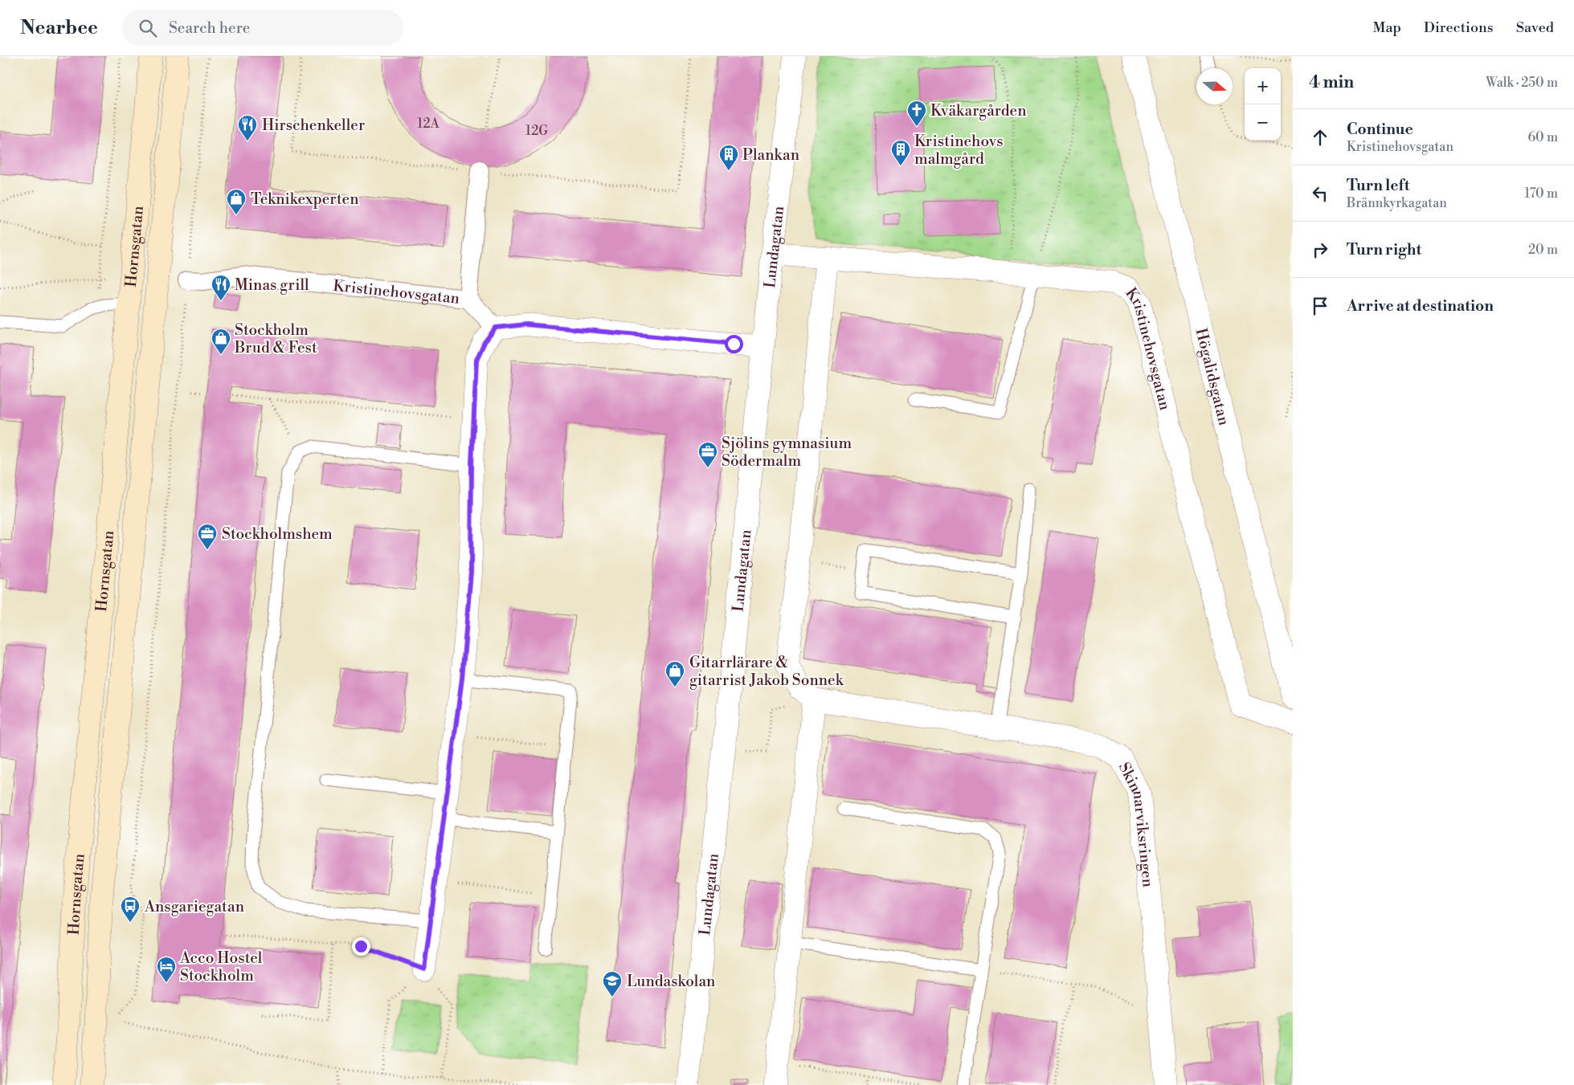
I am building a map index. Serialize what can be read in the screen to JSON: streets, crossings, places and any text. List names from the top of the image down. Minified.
{"streets":{"main road":["Hornsgatan"],"street":["Lundagatan","Kristinehovsgatan","Högalidsgatan","Skinnarviksringen"]},"crossings":[["Lundagatan","Kristinehovsgatan"]],"places":{"church":["Kväkargården"],"restaurant":["Hirschenkeller","Minas grill"],"building":["Kristinehovs malmgård","Plankan"],"shop":["Teknikexperten","Stockholm Brud & Fest","Gitarrlärare & gitarrist Jakob Sonnek"],"office":["Sjölins gymnasium Södermalm","Stockholmshem"],"bus stop":["Ansgariegatan"],"hotel":["Acco Hostel Stockholm"],"school or university":["Lundaskolan"]},"house_numbers":["12A","12G"],"north":"right","page":{"header":"Nearbee","search":"Search here","nav":["Map","Directions","Saved"],"heading":["4 min","Walk · 250 m"],"map_buttons":["+","−"],"list":[["Continue","Kristinehovsgatan","60 m"],["Turn left","Brännkyrkagatan","170 m"],["Turn right","20 m"],"Arrive at destination"]}}
